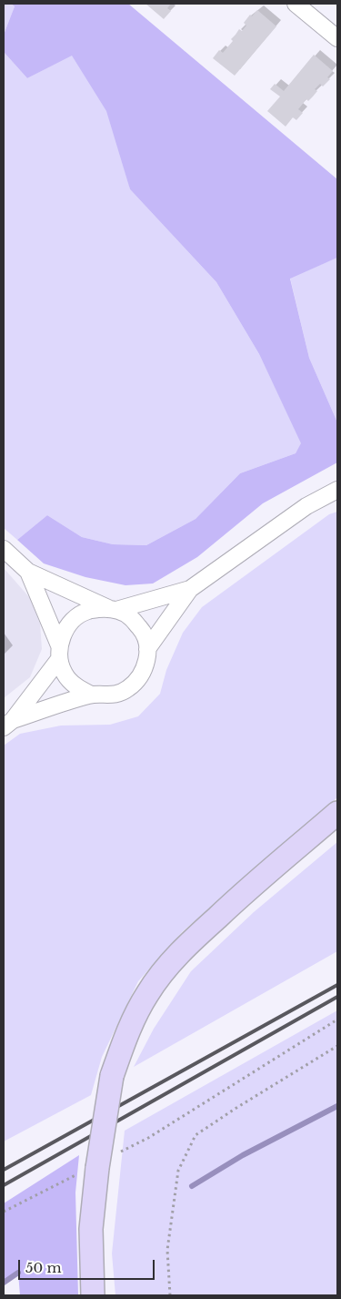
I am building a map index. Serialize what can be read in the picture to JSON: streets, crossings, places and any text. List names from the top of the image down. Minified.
{"scale_bar":"50 m"}
